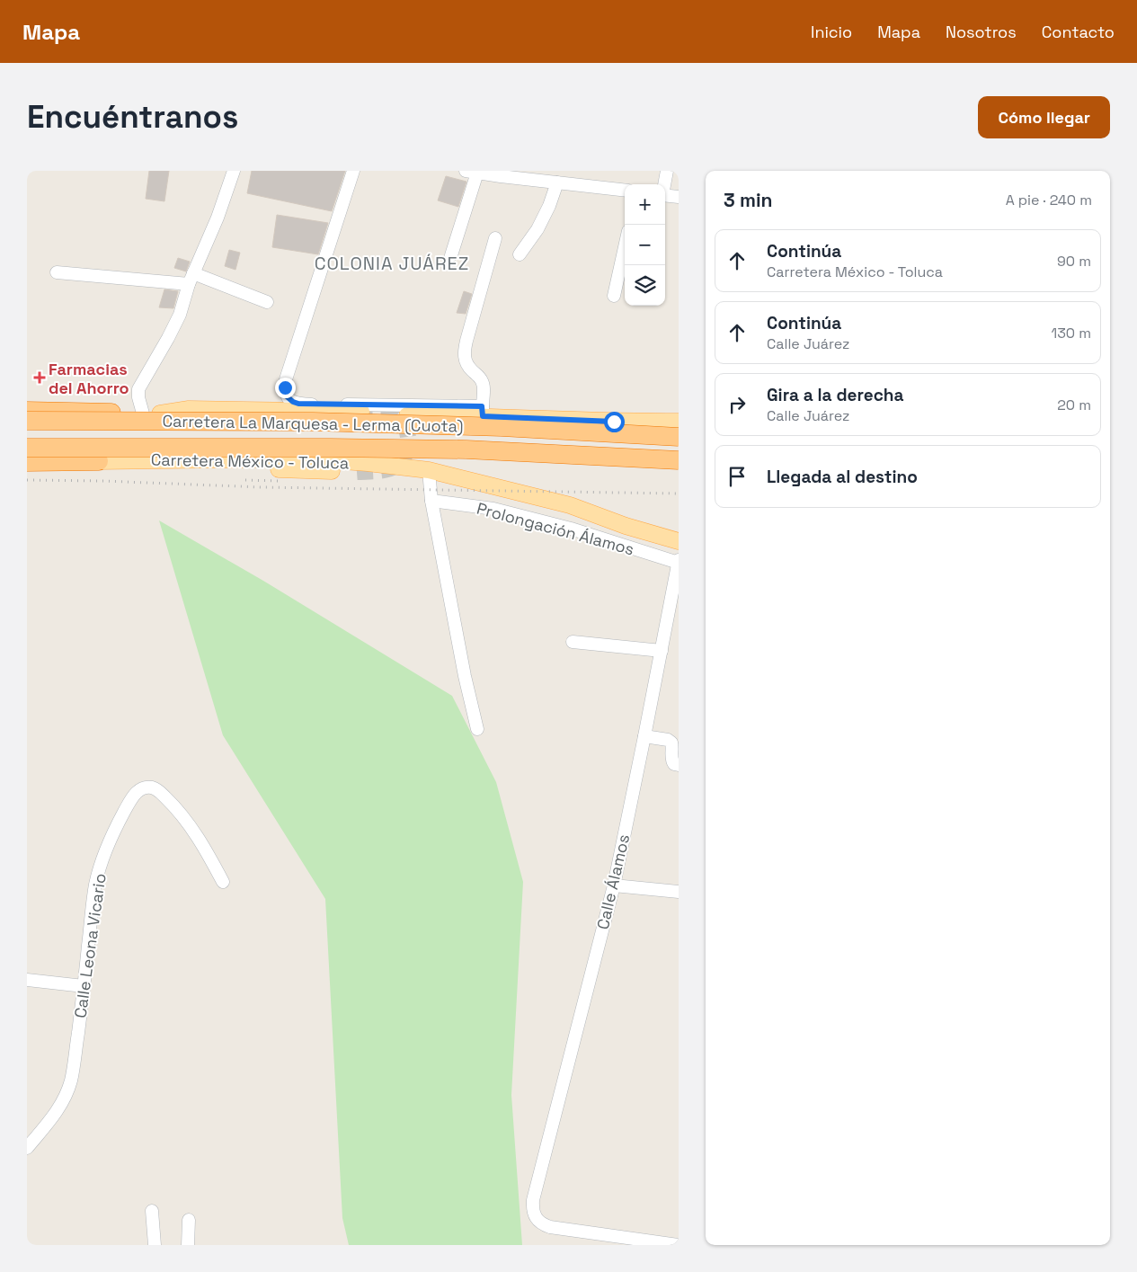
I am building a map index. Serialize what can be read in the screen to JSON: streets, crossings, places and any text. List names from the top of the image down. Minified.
{"streets":{"highway":["Carretera La Marquesa - Lerma (Cuota)","Carretera México - Toluca"],"street":["Prolongación Álamos","Calle Álamos","Calle Leona Vicario"]},"crossings":[["Prolongación Álamos","Calle Álamos"]],"districts":["COLONIA JUÁREZ"],"places":{"health":["Farmacias del Ahorro"]},"page":{"header":"Mapa","nav":["Inicio","Mapa","Nosotros","Contacto"],"buttons":"Cómo llegar","title":"Encuéntranos","heading":["3 min","A pie · 240 m"],"map_buttons":["+","−"],"list":[["Continúa","Carretera México - Toluca","90 m"],["Continúa","Calle Juárez","130 m"],["Gira a la derecha","Calle Juárez","20 m"],"Llegada al destino"]}}
